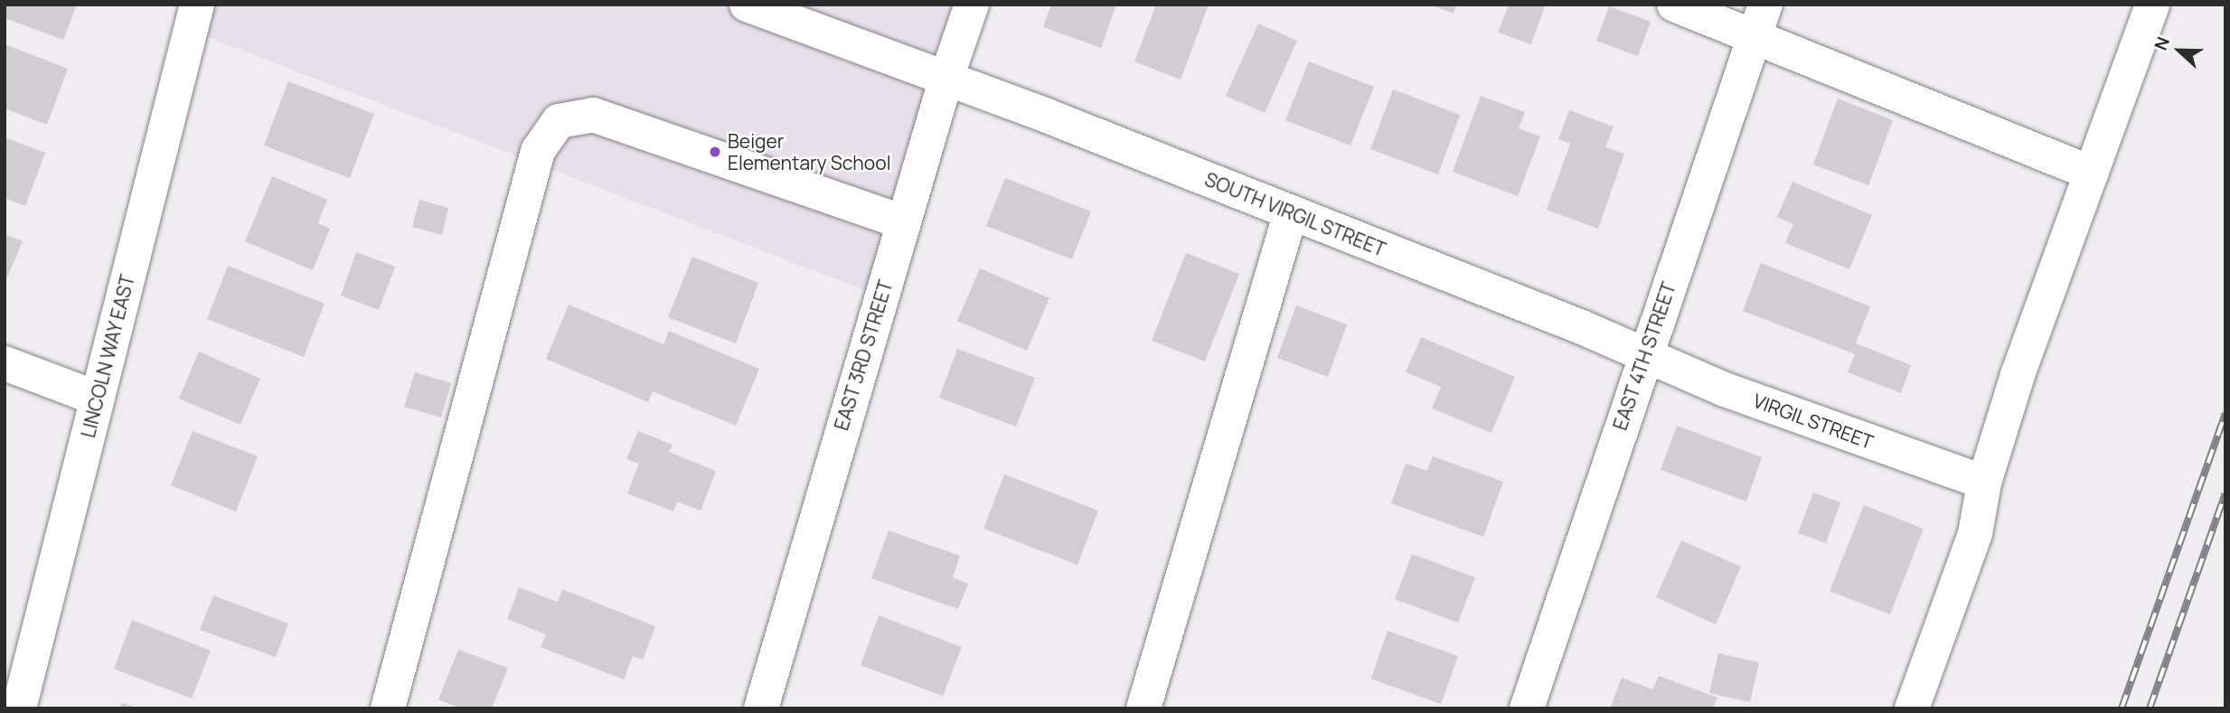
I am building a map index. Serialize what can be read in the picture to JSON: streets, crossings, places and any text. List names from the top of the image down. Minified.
{"streets":{"street":["SOUTH VIRGIL STREET","EAST 3RD STREET","LINCOLN WAY EAST","EAST 4TH STREET","VIRGIL STREET"]},"crossings":[["SOUTH VIRGIL STREET","EAST 3RD STREET"],["SOUTH VIRGIL STREET","EAST 4TH STREET"],["SOUTH VIRGIL STREET","VIRGIL STREET"],["EAST 4TH STREET","VIRGIL STREET"]],"places":["Beiger Elementary School"],"north":"left"}
